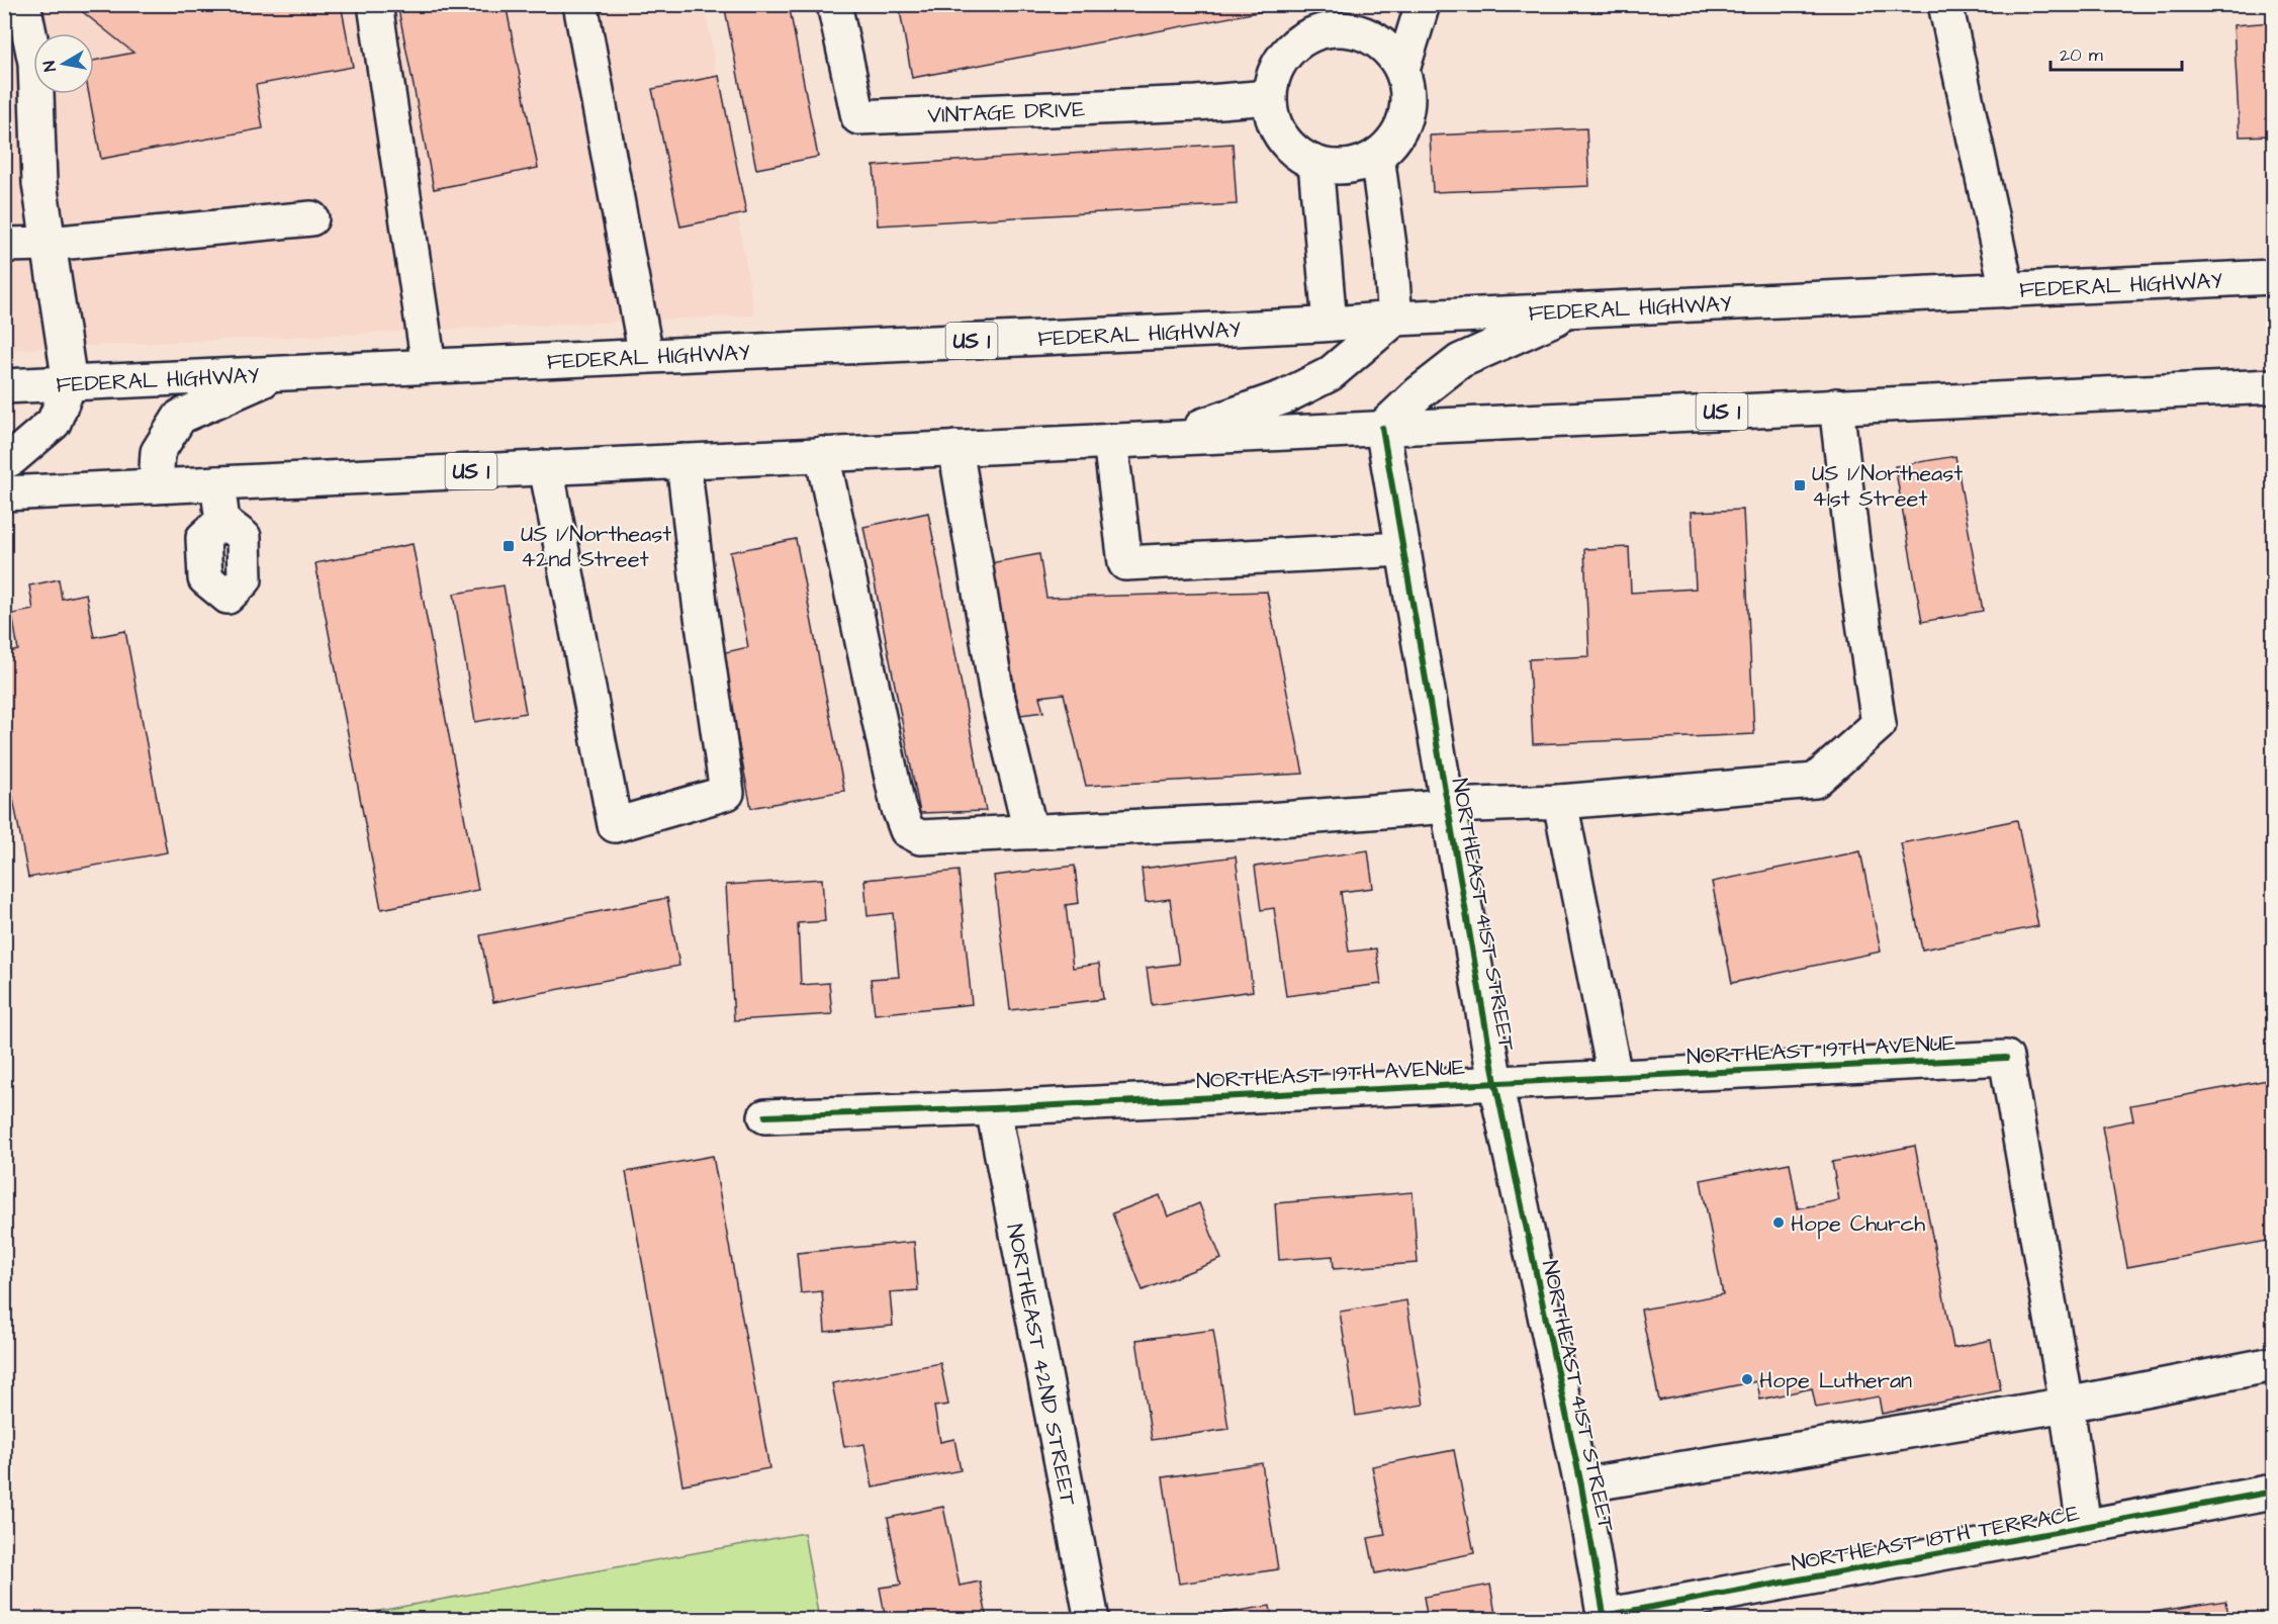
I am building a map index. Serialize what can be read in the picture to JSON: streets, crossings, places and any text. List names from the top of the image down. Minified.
{"streets":{"main road":["VINTAGE DRIVE","FEDERAL HIGHWAY","US 1","NORTHEAST 41ST STREET","NORTHEAST 19TH AVENUE","NORTHEAST 42ND STREET","NORTHEAST 18TH TERRACE"]},"crossings":[["US 1","NORTHEAST 41ST STREET"],["NORTHEAST 41ST STREET","NORTHEAST 19TH AVENUE"],["NORTHEAST 41ST STREET","NORTHEAST 18TH TERRACE"],["NORTHEAST 19TH AVENUE","NORTHEAST 42ND STREET"]],"places":{"transit":["US 1/Northeast 41st Street","US 1/Northeast 42nd Street"],"other":["Hope Church","Hope Lutheran"]},"scale_bar":"20 m","north":"left"}
